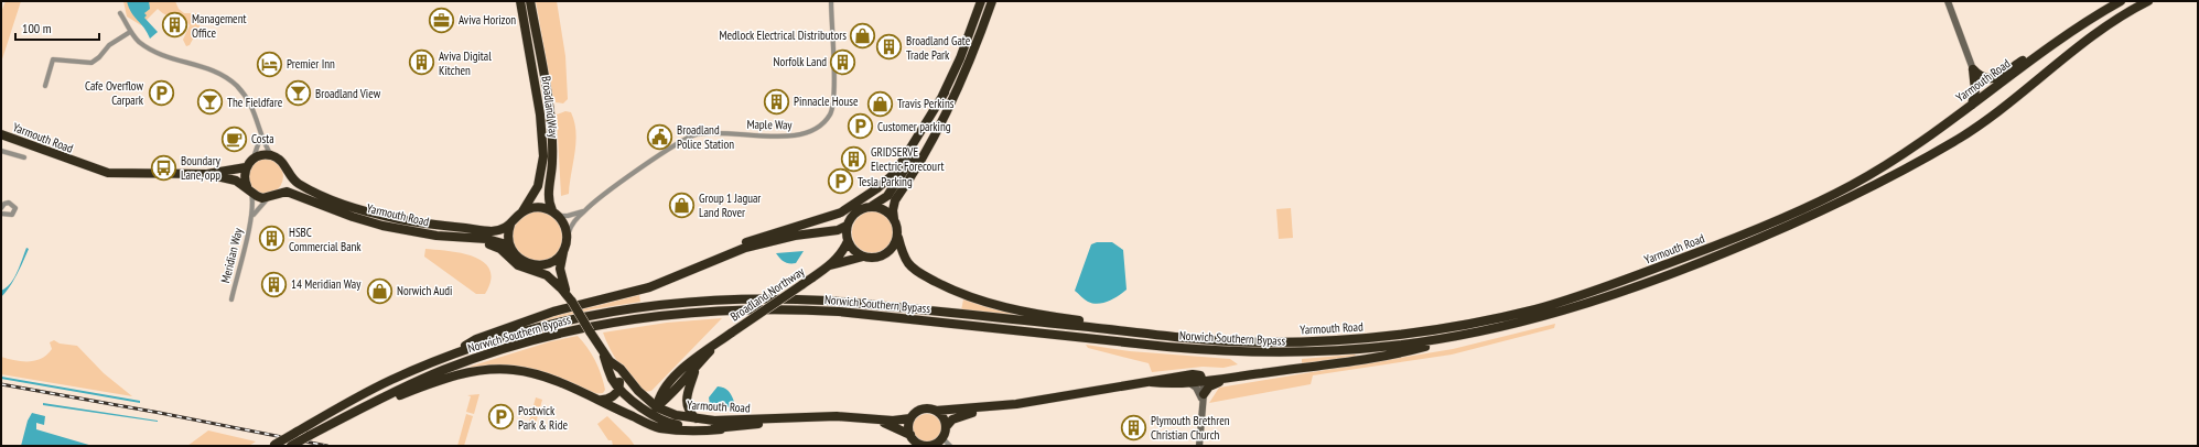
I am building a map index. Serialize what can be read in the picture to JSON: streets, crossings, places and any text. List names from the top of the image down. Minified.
{"streets":{"highway":["Yarmouth Road","Broadland Way","Broadland Northway","Norwich Southern Bypass"],"street":["Maple Way","Meridian Way"]},"crossings":[["Yarmouth Road","Broadland Way"],["Yarmouth Road","Maple Way"],["Yarmouth Road","Meridian Way"],["Yarmouth Road","Broadland Northway"],["Yarmouth Road","Norwich Southern Bypass"],["Broadland Way","Maple Way"]],"places":{"office":["Aviva Horizon"],"building":["Management Office","Broadland Gate Trade Park","Norfolk Land","Aviva Digital Kitchen","Pinnacle House","GRIDSERVE Electric Forecourt","HSBC Commercial Bank","14 Meridian Way","Plymouth Brethren Christian Church"],"shop":["Medlock Electrical Distributors","Travis Perkins","Group 1 Jaguar Land Rover","Norwich Audi"],"hotel":["Premier Inn"],"parking":["Cafe Overflow Carpark","Customer parking","Tesla Parking","Postwick Park & Ride"],"bar":["Broadland View","The Fieldfare"],"public building":["Broadland Police Station"],"cafe":["Costa"],"bus stop":["Boundary Lane, opp"]},"scale_bar":"100 m"}
